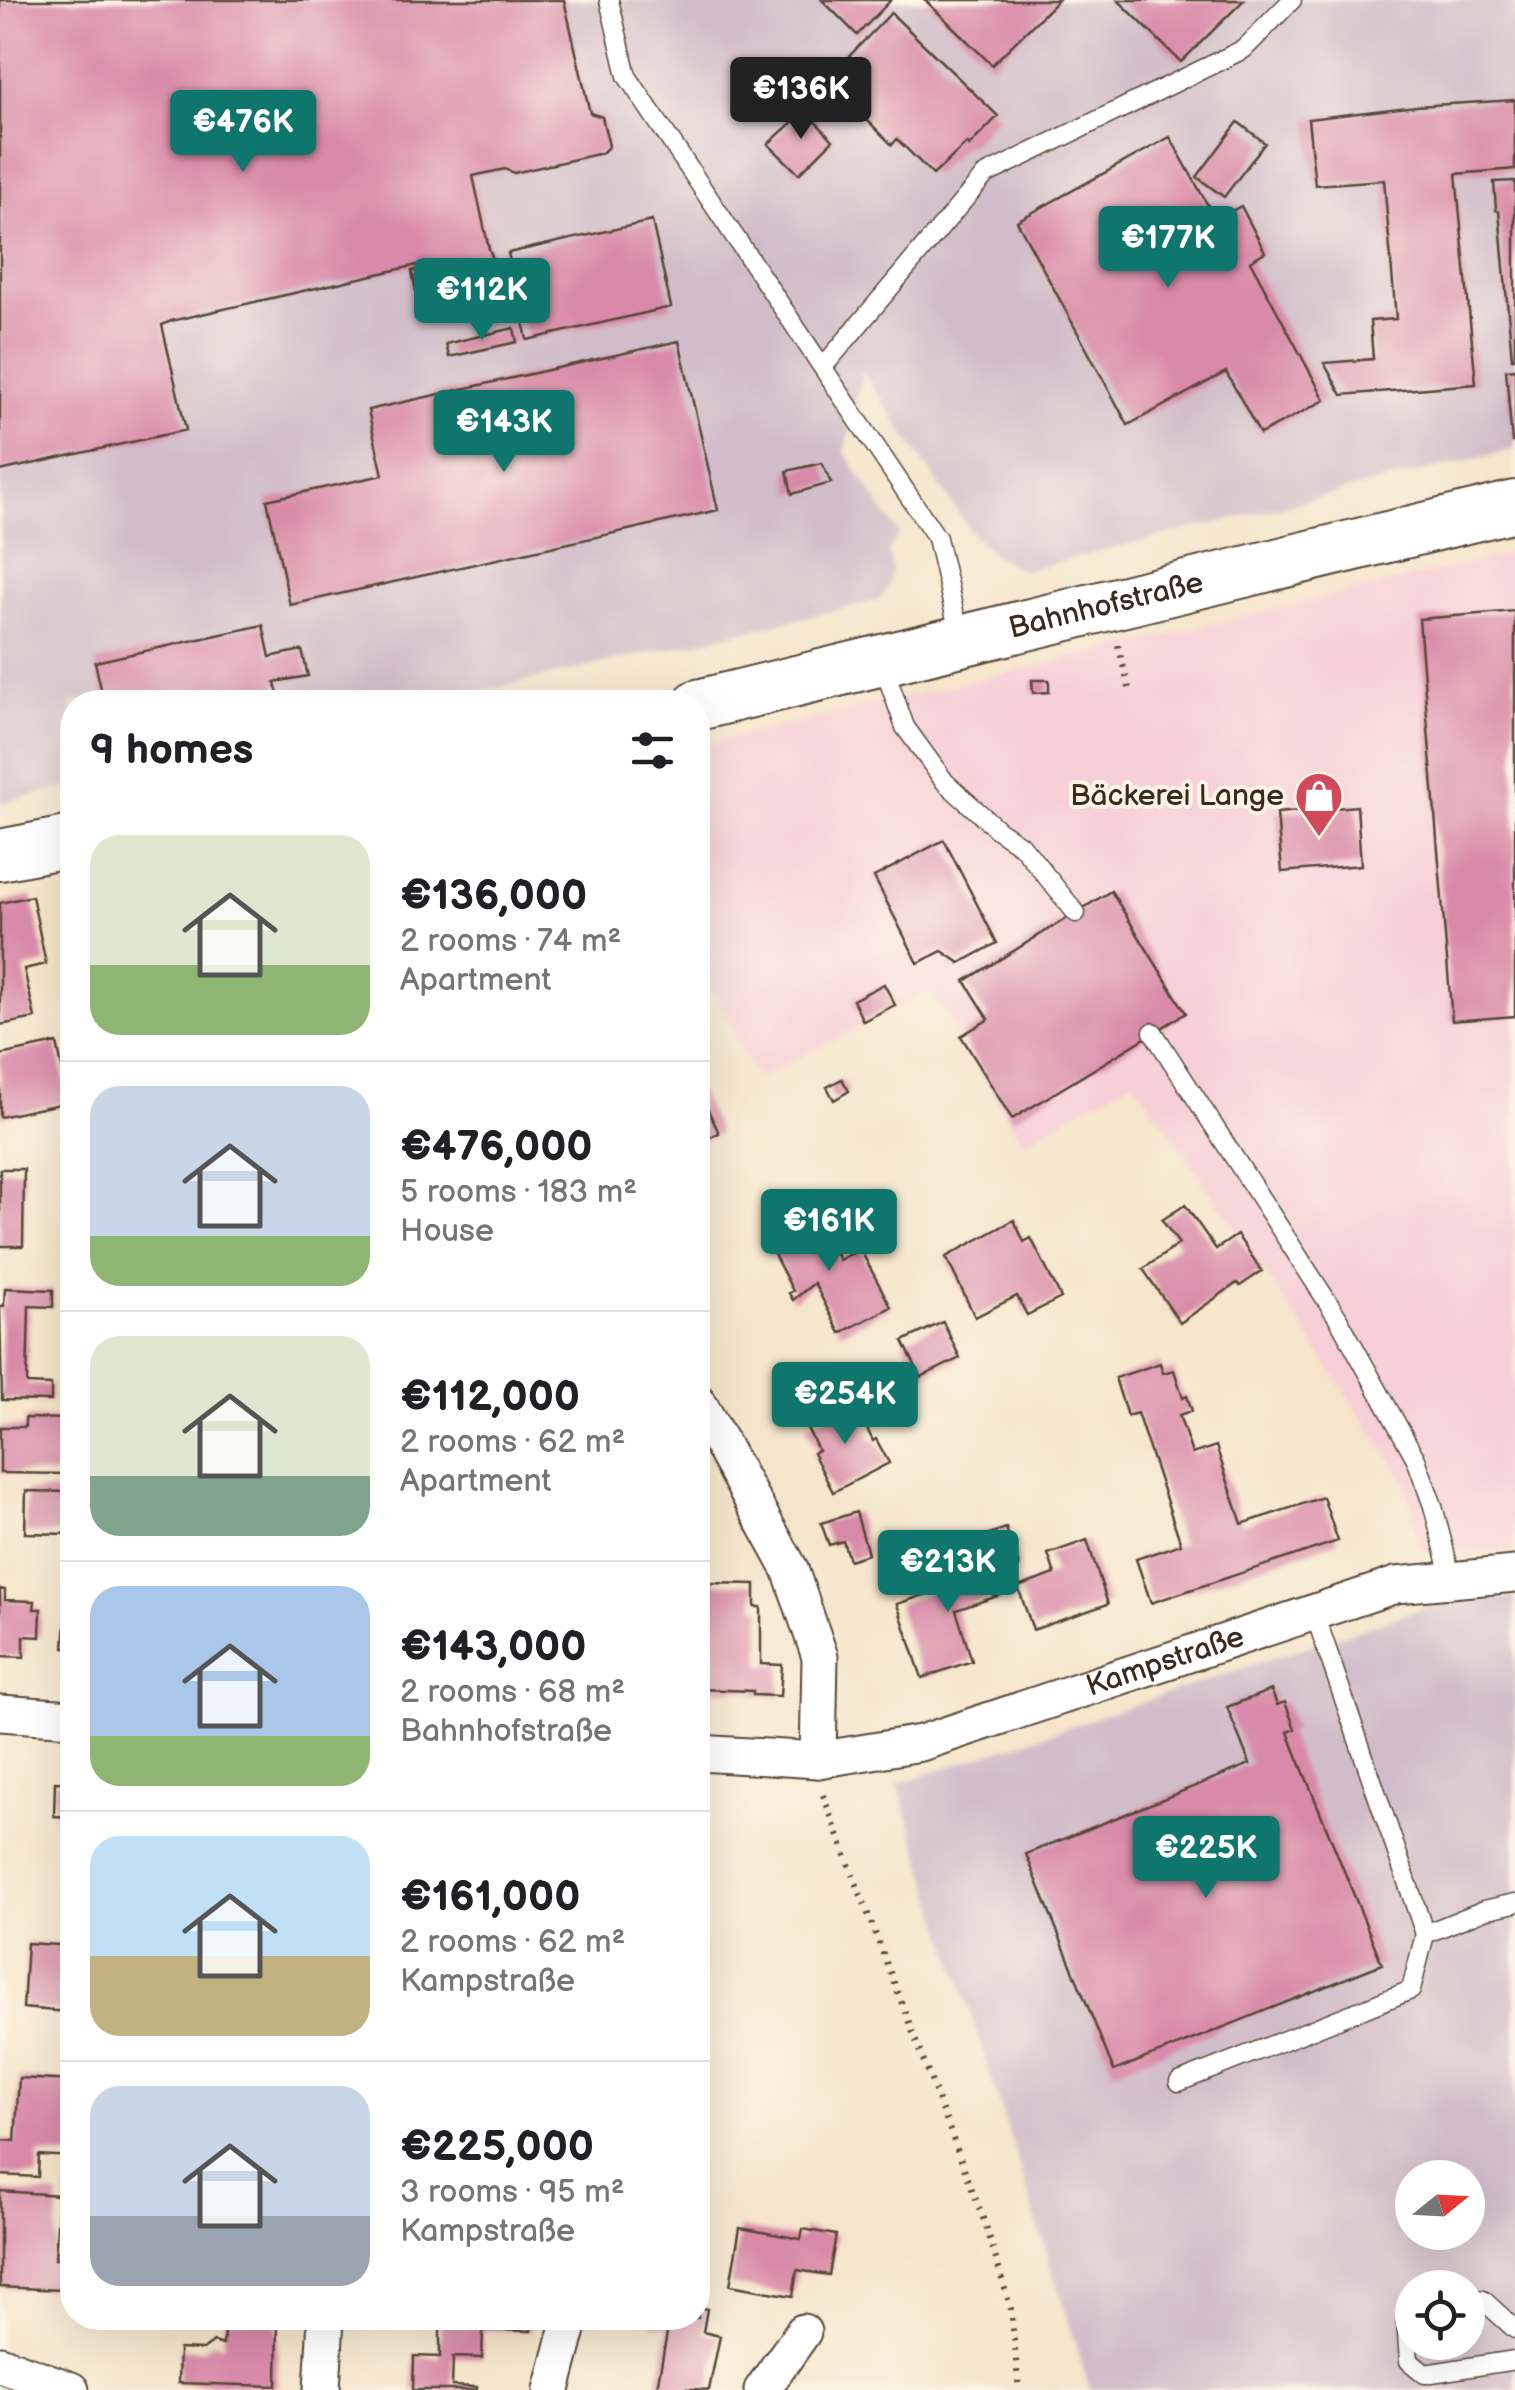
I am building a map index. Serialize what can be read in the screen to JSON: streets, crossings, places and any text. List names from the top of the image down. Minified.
{"streets":{"main road":["Bahnhofstraße"],"street":["Kampstraße"]},"places":{"shop":["Bäckerei Lange"]},"north":"right","page":{"price":["€136K","€476K","€177K","€112K","€143K","€161K","€254K","€213K","€225K"],"heading":"9 homes","list":[{"name":"€136,000","note":"2 rooms · 74 m² · Apartment"},{"name":"€476,000","note":"5 rooms · 183 m² · House"},{"name":"€112,000","note":"2 rooms · 62 m² · Apartment"},{"name":"€143,000","note":"2 rooms · 68 m² · Bahnhofstraße"},{"name":"€161,000","note":"2 rooms · 62 m² · Kampstraße"},{"name":"€225,000","note":"3 rooms · 95 m² · Kampstraße"}]}}
